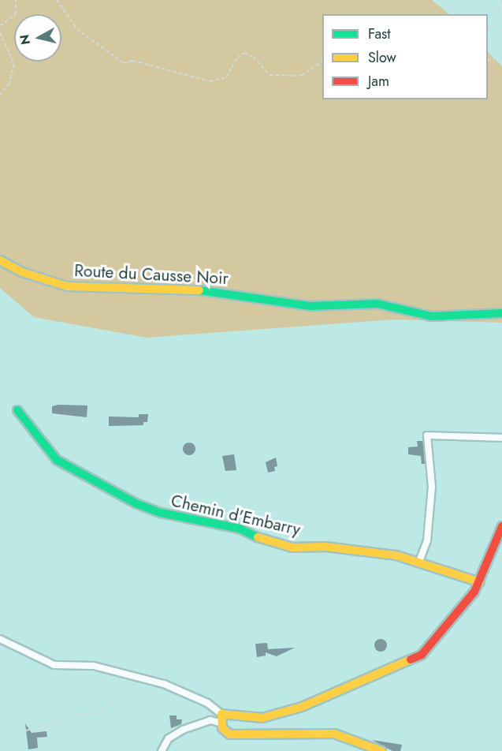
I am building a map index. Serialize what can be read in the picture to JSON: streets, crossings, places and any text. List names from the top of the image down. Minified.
{"streets":{"street":["Route du Causse Noir","Chemin d'Embarry"]},"legend":["Fast","Slow","Jam"],"north":"left"}
